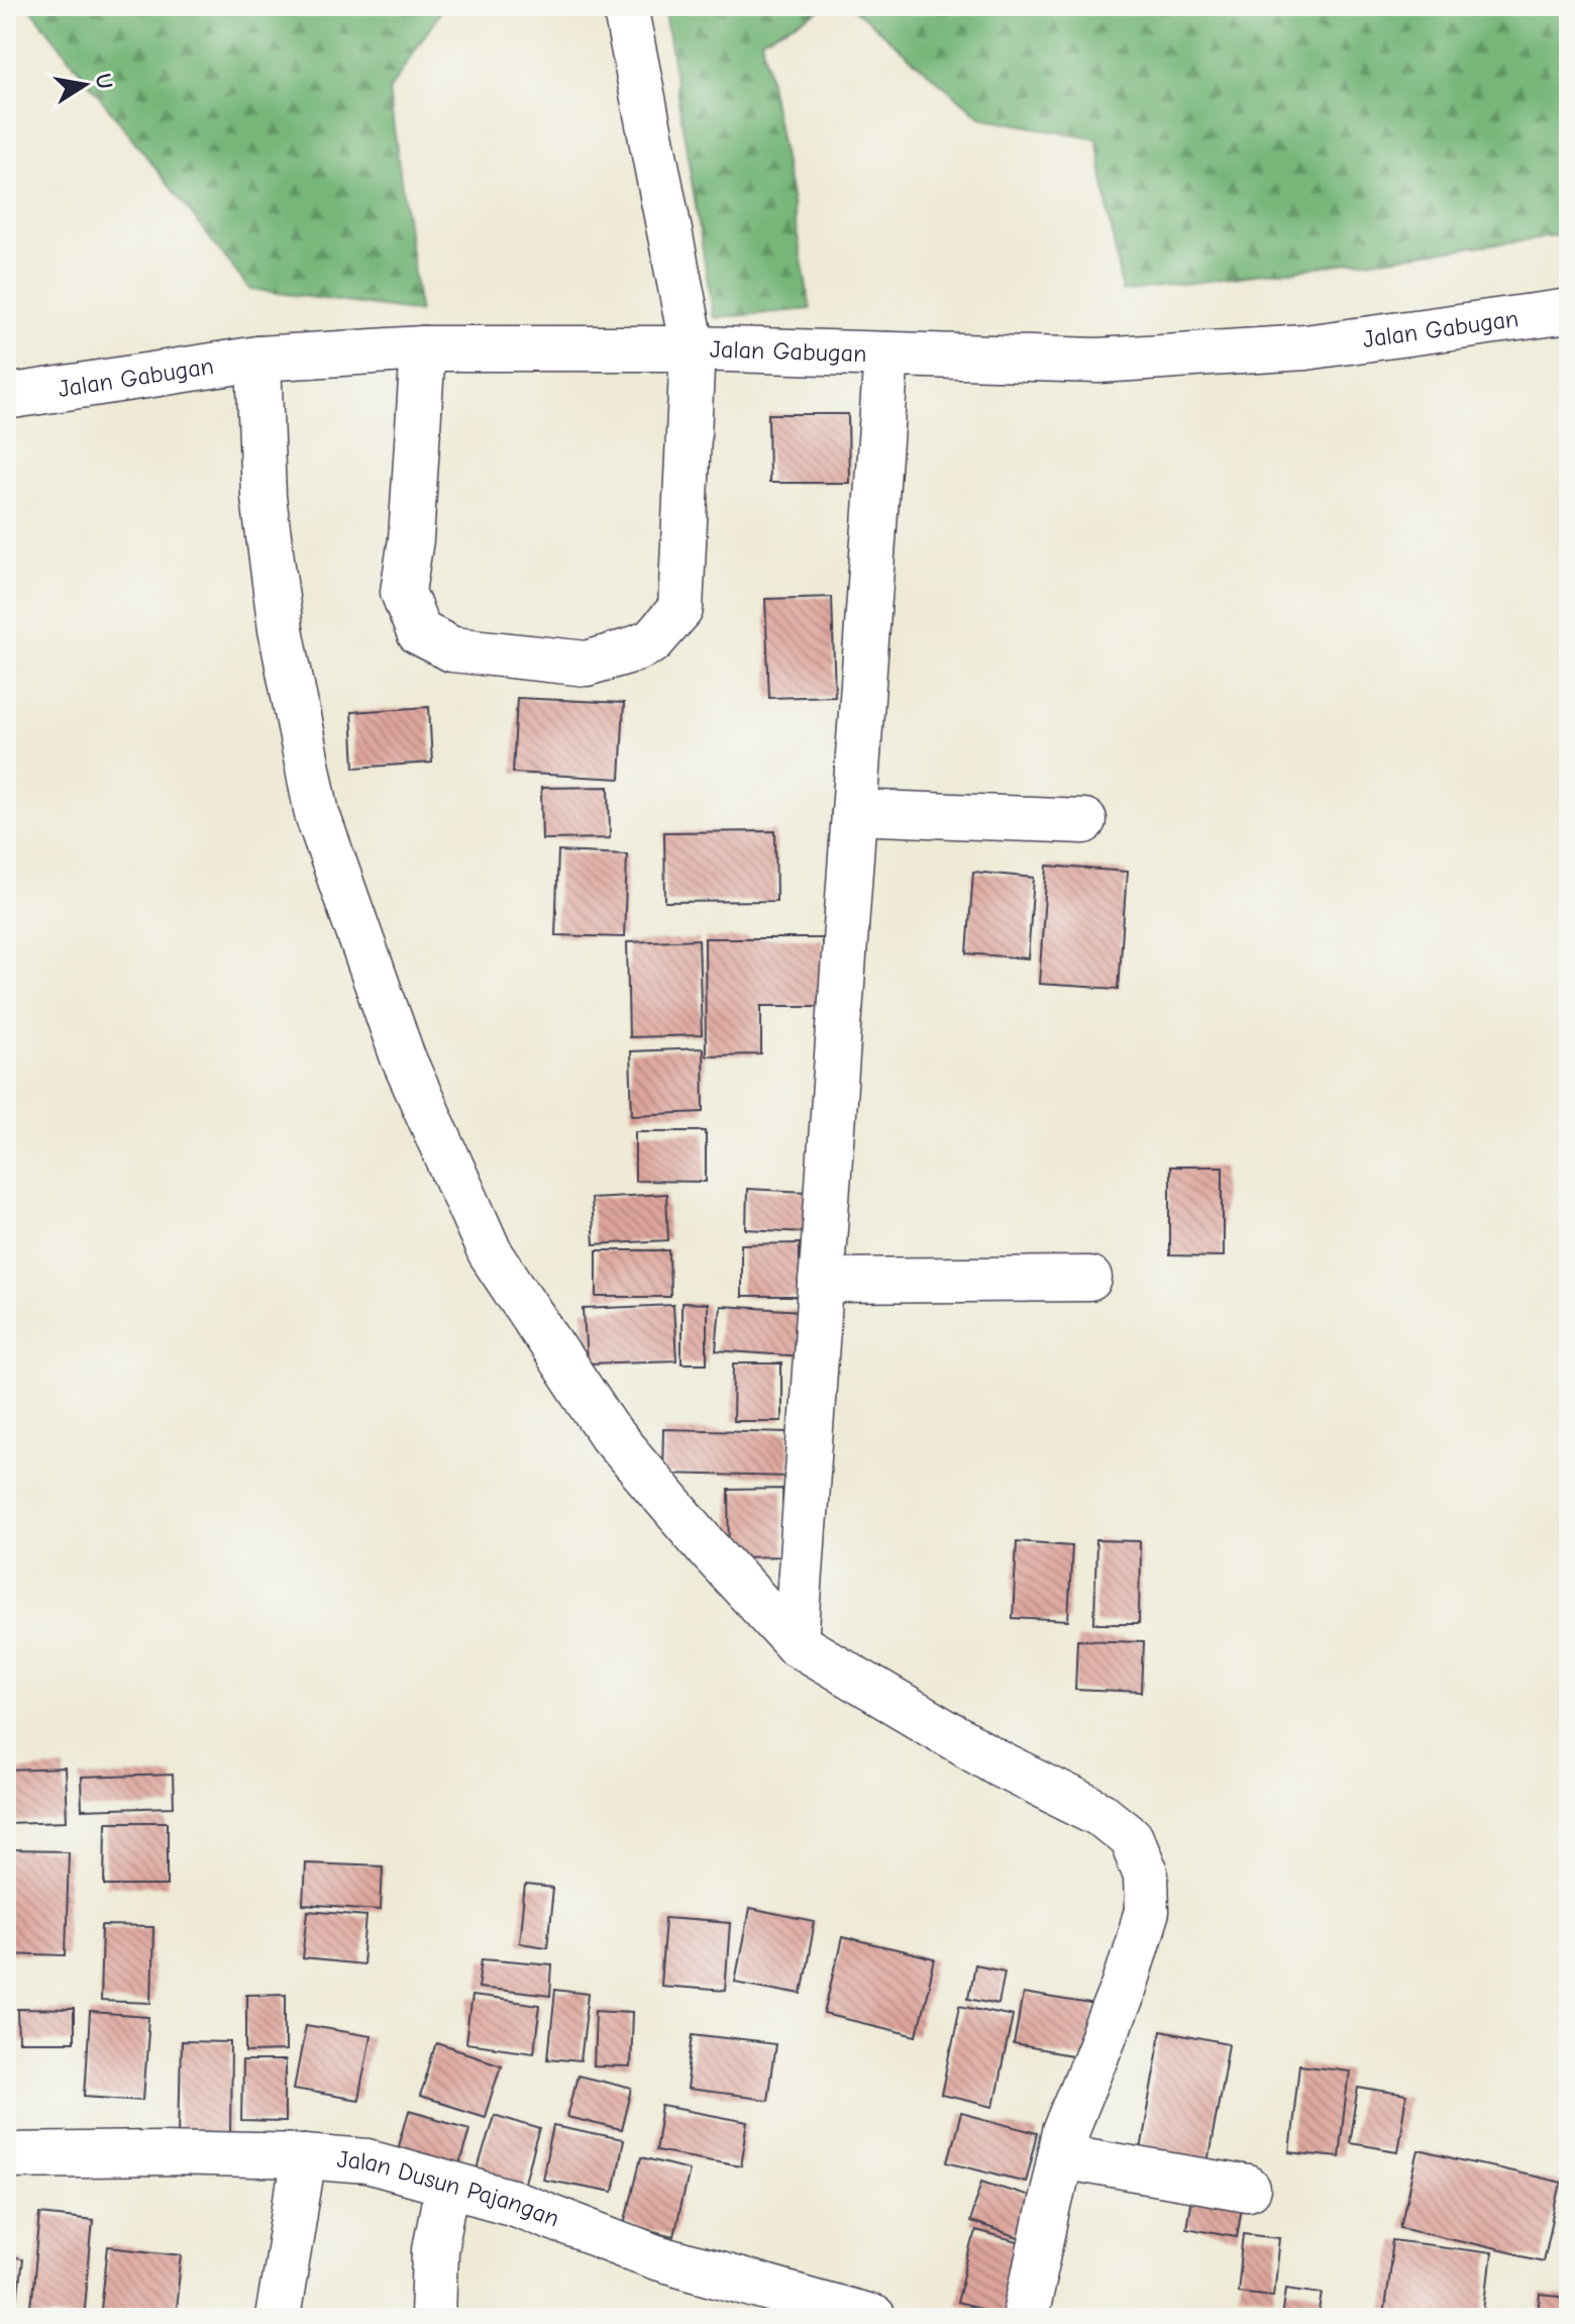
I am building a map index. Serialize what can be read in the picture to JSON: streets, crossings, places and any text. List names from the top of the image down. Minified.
{"streets":{"street":["Jalan Gabugan","Jalan Dusun Pajangan"]},"north":"right"}
